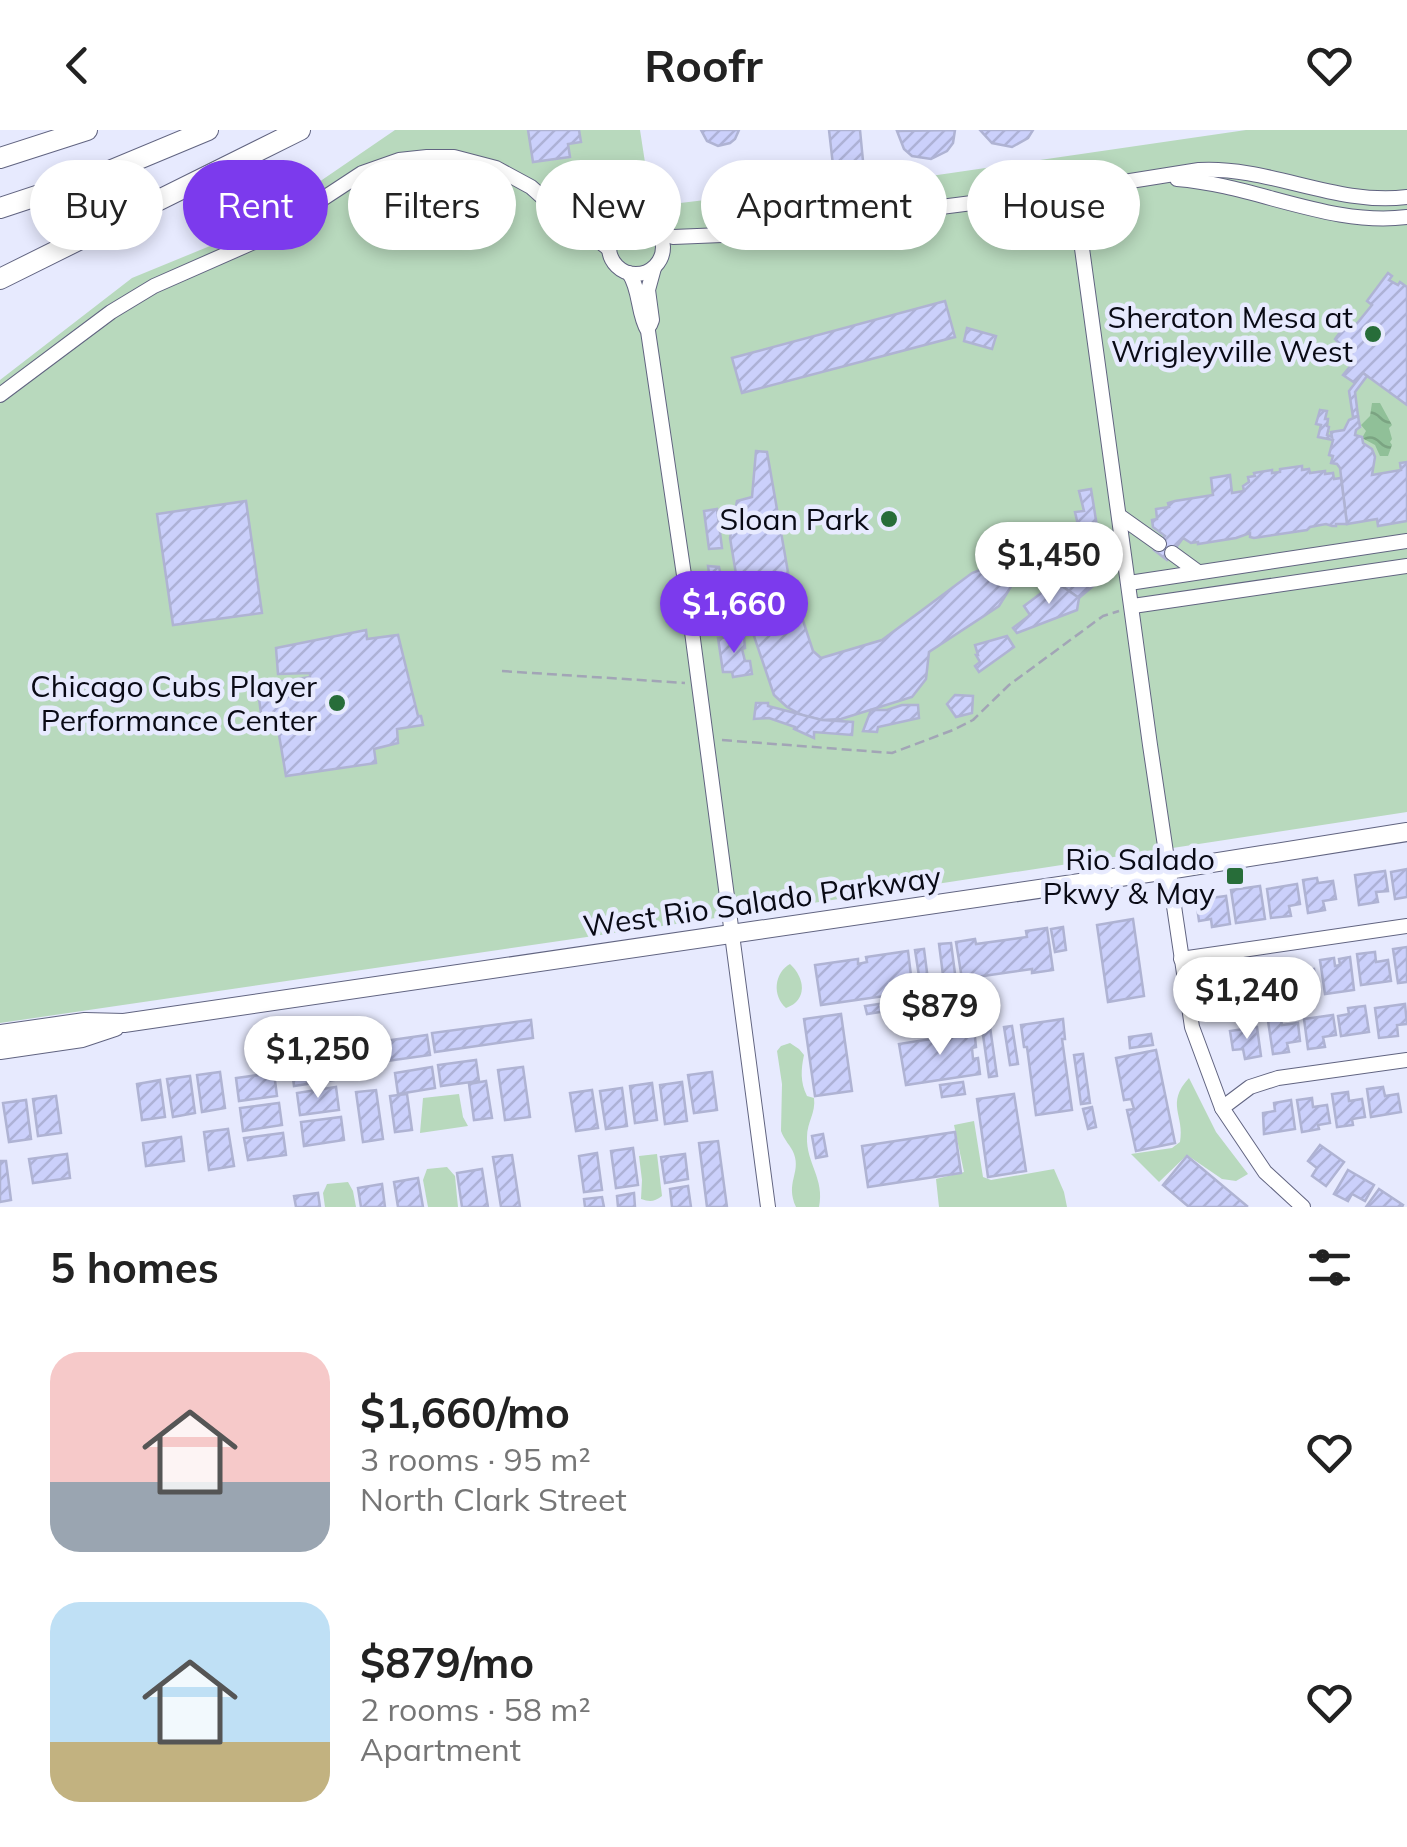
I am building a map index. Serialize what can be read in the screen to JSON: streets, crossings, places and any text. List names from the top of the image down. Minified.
{"streets":{"main road":["West Rio Salado Parkway"]},"places":{"other":["Sheraton Mesa at Wrigleyville West","Sloan Park","Chicago Cubs Player Performance Center"],"transit":["Rio Salado Pkwy & May"]},"page":{"header":"Roofr","chip":["Buy","Rent","Filters","New","Apartment","House"],"price":["$1,450","$1,660","$1,240","$879","$1,250"],"heading":"5 homes","list":[{"name":"$1,660/mo","note":"3 rooms · 95 m² · North Clark Street"},{"name":"$879/mo","note":"2 rooms · 58 m² · Apartment"}]}}
